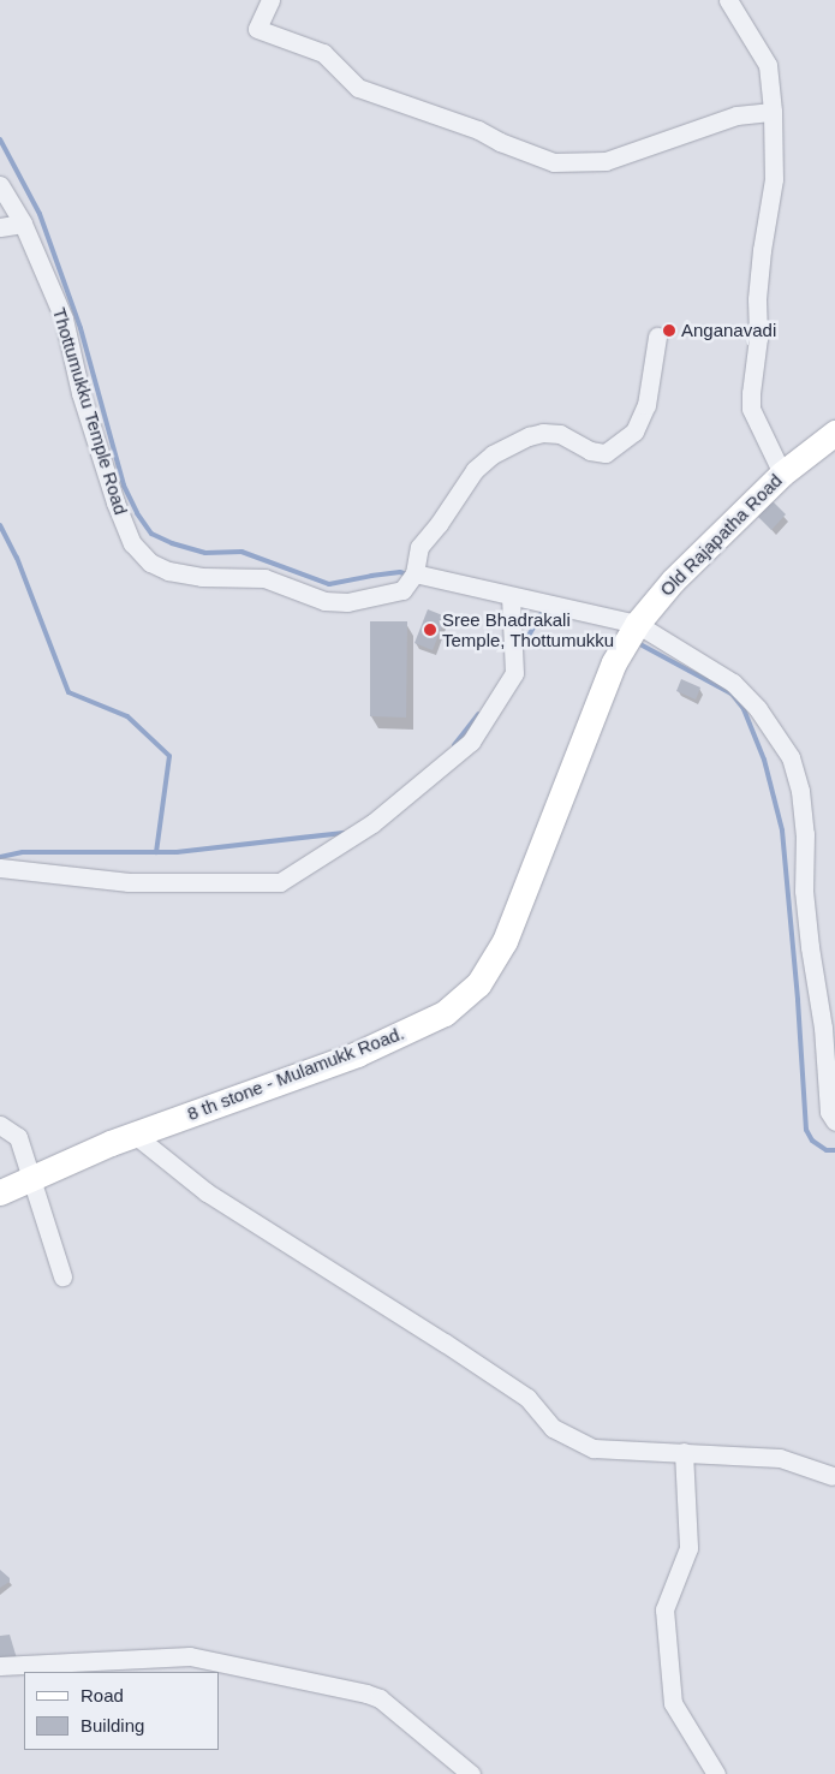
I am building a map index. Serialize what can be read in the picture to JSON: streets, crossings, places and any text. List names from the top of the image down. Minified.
{"streets":{"main road":["Old Rajapatha Road","8 th stone - Mulamukk Road."],"street":["Thottumukku Temple Road"]},"crossings":[["Old Rajapatha Road","8 th stone - Mulamukk Road."]],"places":["Anganavadi","Sree Bhadrakali Temple, Thottumukku"],"legend":["Road","Building"]}
